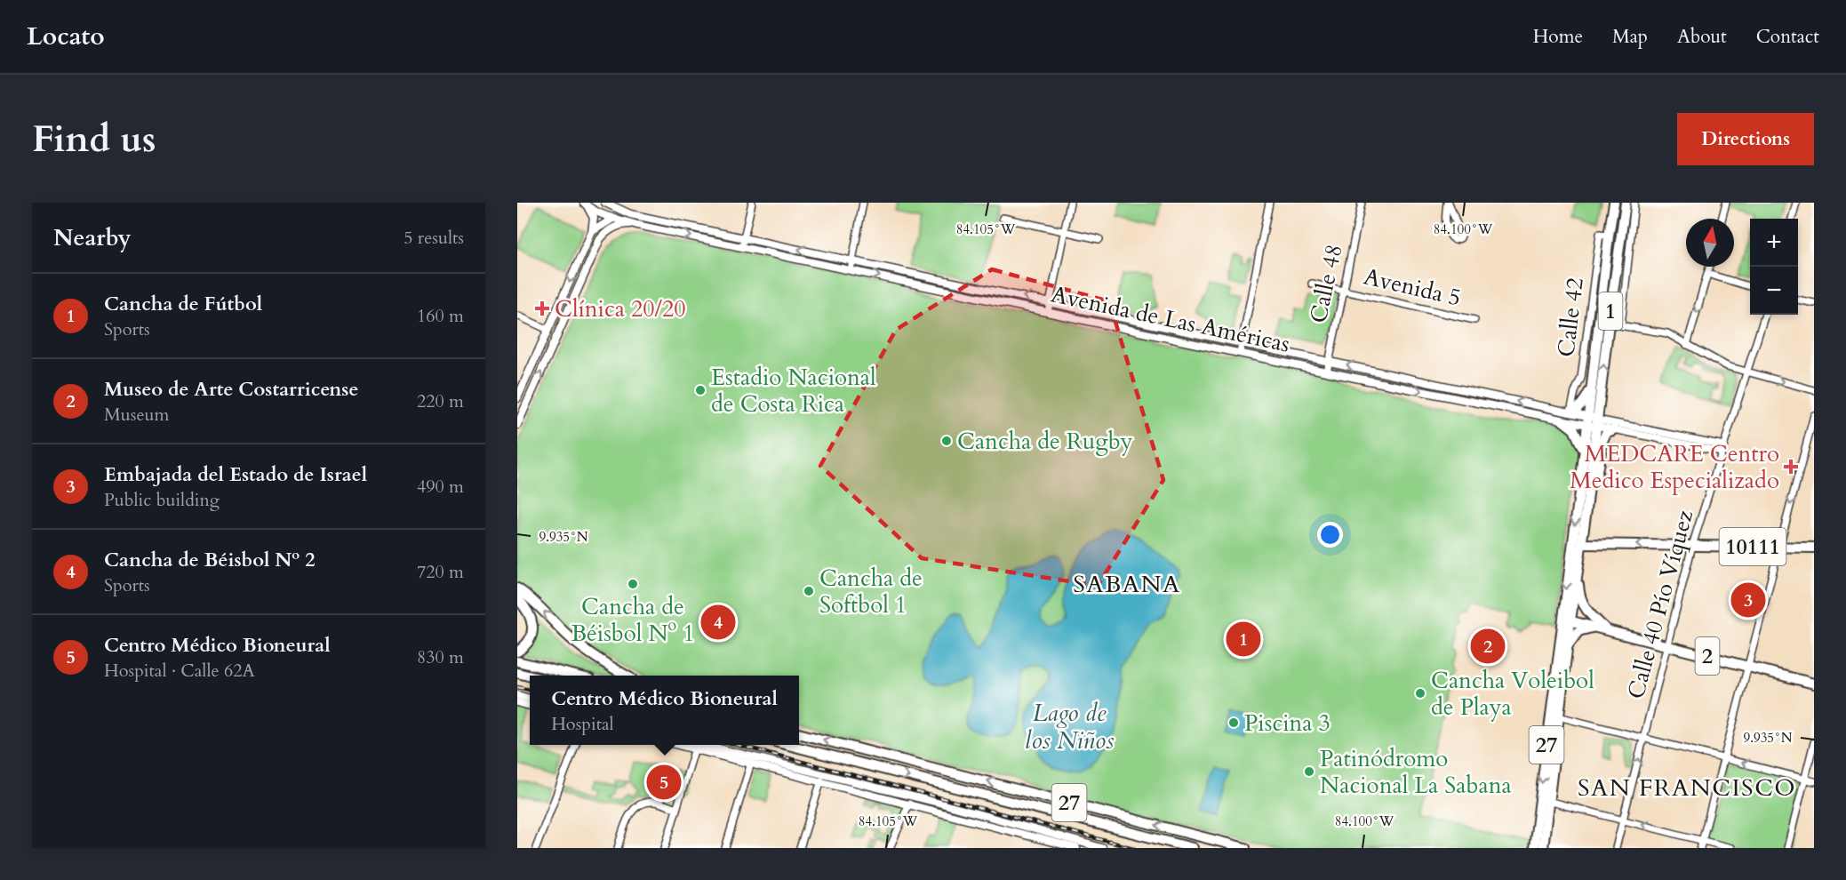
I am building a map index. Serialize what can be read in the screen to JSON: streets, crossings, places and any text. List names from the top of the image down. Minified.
{"streets":{"highway":["1","10111","2","27"],"main road":["Avenida de Las Américas"],"street":["Calle 48","Avenida 5","Calle 42","Calle 40 Pío Víquez"]},"crossings":[["Calle 48","Avenida 5"],["Calle 48","Avenida de Las Américas"],["1","Calle 42"],["1","Avenida de Las Américas"],["1","10111"],["1","2"],["1","27"],["Calle 42","Avenida de Las Américas"],["Avenida de Las Américas","Calle 40 Pío Víquez"],["10111","Calle 40 Pío Víquez"],["Calle 40 Pío Víquez","2"],["2","27"]],"districts":["SABANA","SAN FRANCISCO"],"water":["Lago de los Niños"],"places":{"health":["Clínica 20/20","MEDCARE Centro Medico Especializado"],"other":["Estadio Nacional de Costa Rica","Cancha de Rugby","Cancha de Béisbol Nº 1","Cancha de Softbol 1","Cancha Voleibol de Playa","Piscina 3","Patinódromo Nacional La Sabana"]},"north":"top","page":{"header":"Locato","nav":["Home","Map","About","Contact"],"buttons":"Directions","title":"Find us","heading":["Nearby","5 results"],"map_buttons":["+","−"],"list":[{"mark":"1","name":"Cancha de Fútbol","note":"Sports","value":"160 m"},{"mark":"2","name":"Museo de Arte Costarricense","note":"Museum","value":"220 m"},{"mark":"3","name":"Embajada del Estado de Israel","note":"Public building","value":"490 m"},{"mark":"4","name":"Cancha de Béisbol Nº 2","note":"Sports","value":"720 m"},{"mark":"5","name":"Centro Médico Bioneural","note":"Hospital · Calle 62A","value":"830 m"}],"pins":["3","4","1","2","5"],"popup":["Centro Médico Bioneural","Hospital"]},"coordinates":["84.105°W","84.100°W","9.935°N"]}
